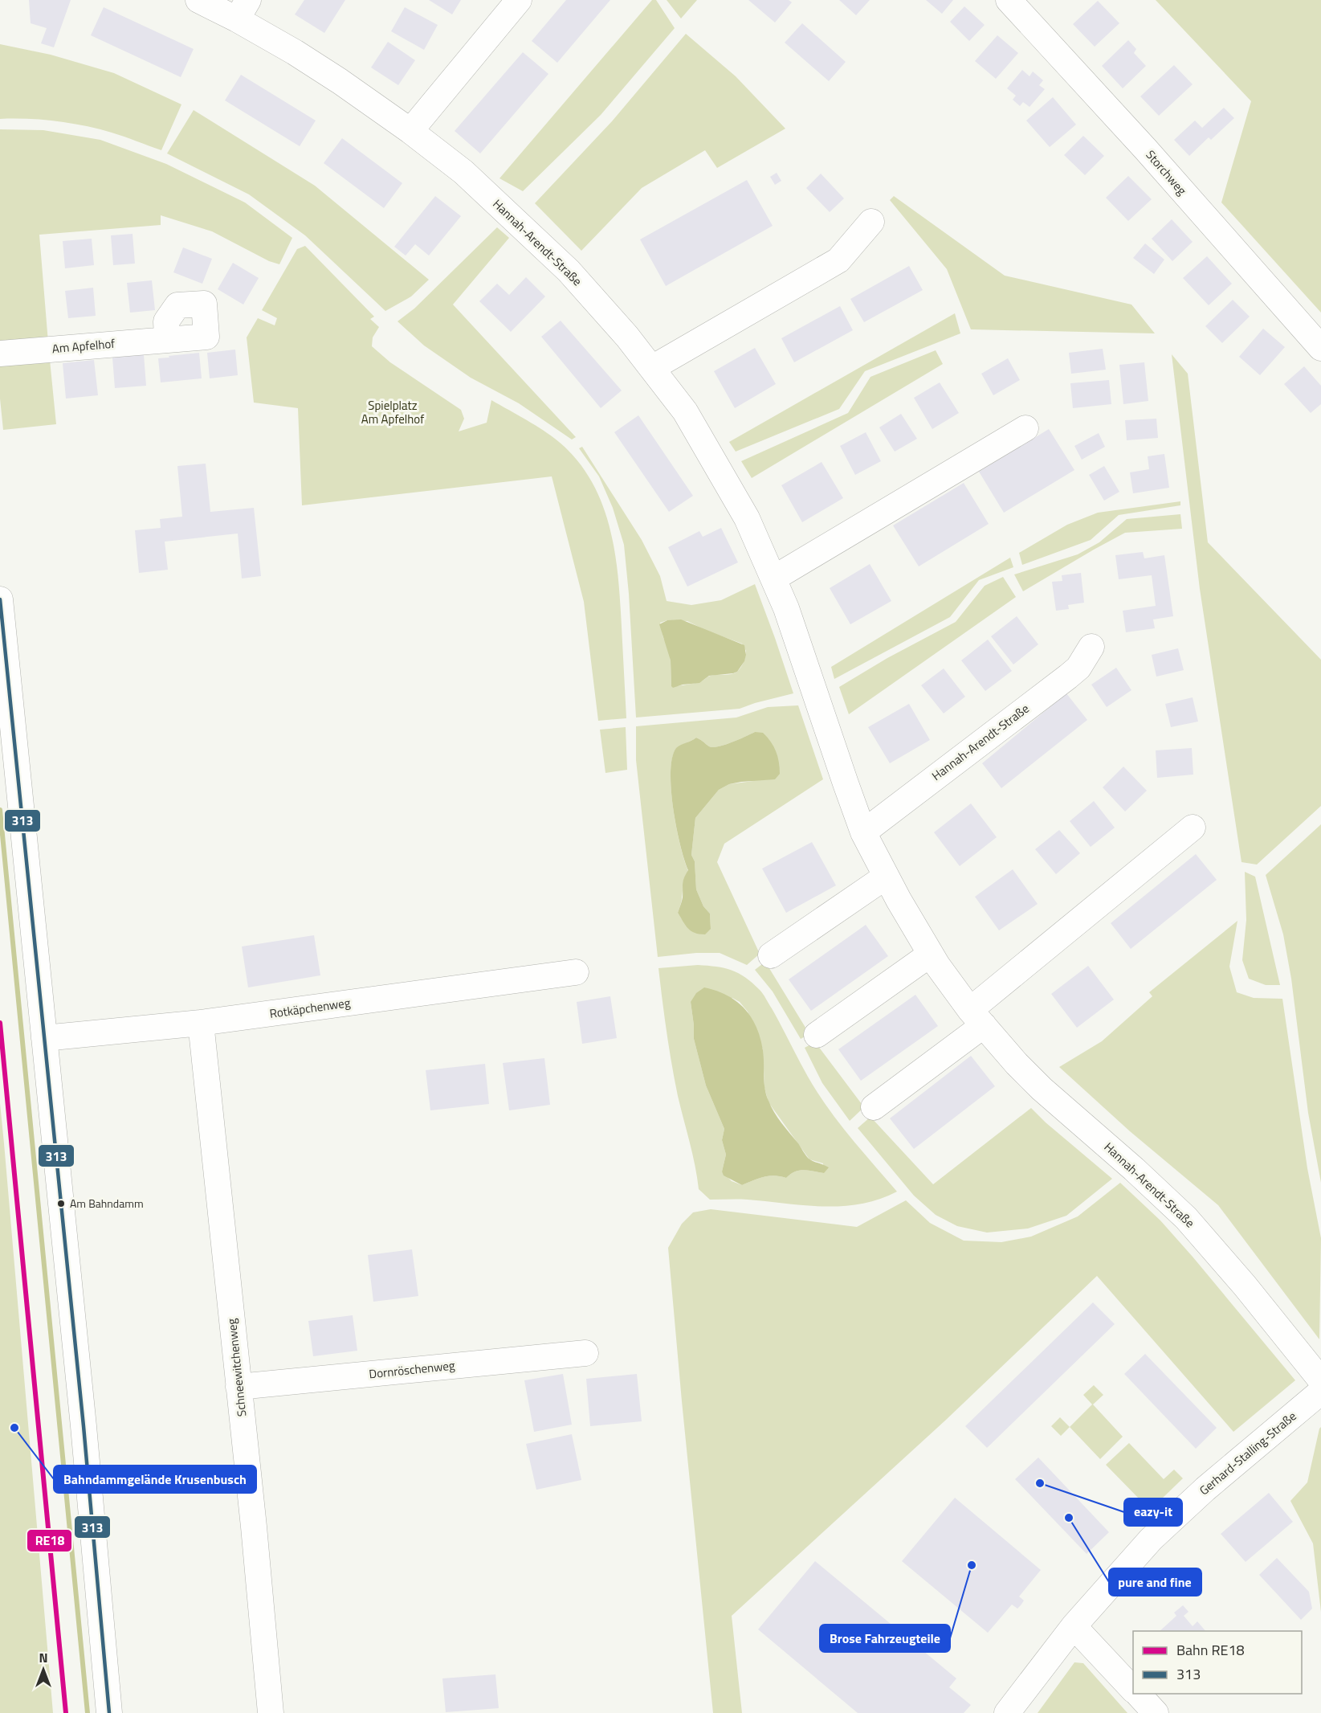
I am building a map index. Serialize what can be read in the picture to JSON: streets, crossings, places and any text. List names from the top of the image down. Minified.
{"streets":{"street":["Storchweg","Hannah-Arendt-Straße","Am Apfelhof","Rotkäpchenweg","Schneewitchenweg","Dornröschenweg","Gerhard-Stalling-Straße"]},"crossings":[["Rotkäpchenweg","Schneewitchenweg"],["Schneewitchenweg","Dornröschenweg"]],"parks":["Spielplatz Am Apfelhof"],"places":["Am Bahndamm","Bahndammgelände Krusenbusch","eazy-it","pure and fine","Brose Fahrzeugteile"],"lines":["transit line 313","rail line RE18"],"legend":["Bahn RE18","313"],"north":"top"}
